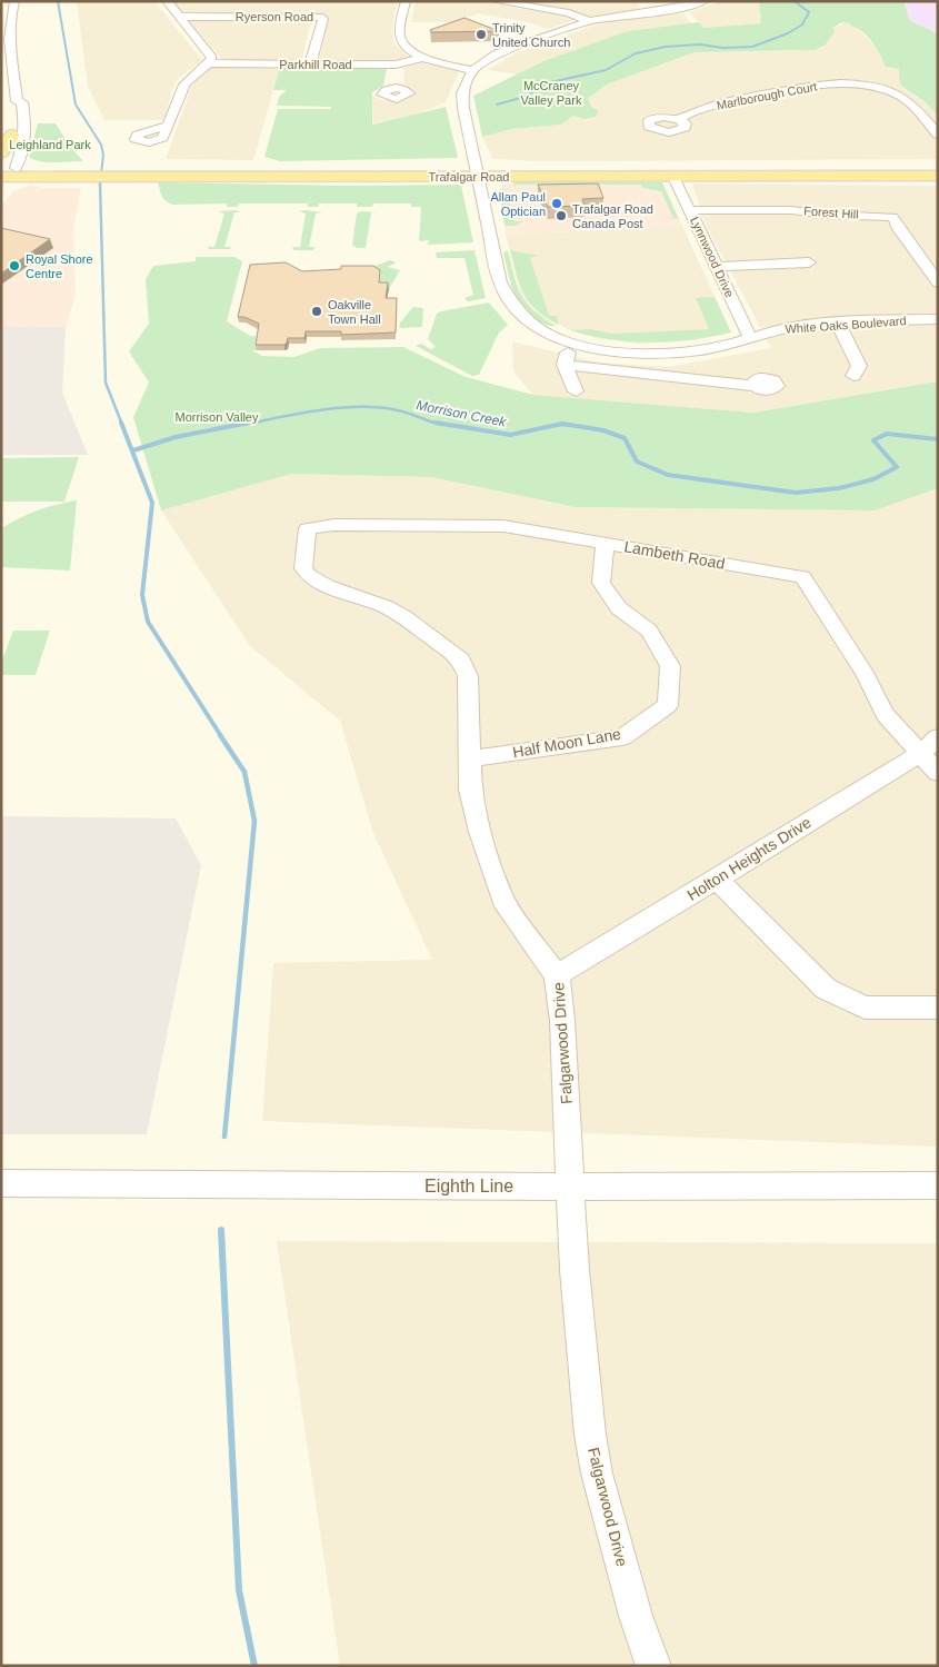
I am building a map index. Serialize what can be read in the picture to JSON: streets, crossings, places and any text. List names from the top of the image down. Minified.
{"streets":{"main road":["Trafalgar Road"],"street":["Ryerson Road","Parkhill Road","Marlborough Court","Forest Hill","Lynnwood Drive","White Oaks Boulevard","Lambeth Road","Half Moon Lane","Holton Heights Drive","Falgarwood Drive","Eighth Line"]},"crossings":[["Ryerson Road","Parkhill Road"],["Trafalgar Road","Lynnwood Drive"],["Trafalgar Road","White Oaks Boulevard"],["Forest Hill","Lynnwood Drive"],["Lynnwood Drive","White Oaks Boulevard"],["Lambeth Road","Half Moon Lane"],["Lambeth Road","Holton Heights Drive"],["Lambeth Road","Falgarwood Drive"],["Half Moon Lane","Falgarwood Drive"],["Holton Heights Drive","Falgarwood Drive"],["Falgarwood Drive","Eighth Line"]],"water":["Morrison Creek"],"parks":["McCraney Valley Park","Leighland Park","Morrison Valley"],"places":["Trinity United Church","Allan Paul Optician","Trafalgar Road Canada Post","Royal Shore Centre","Oakville Town Hall"]}
